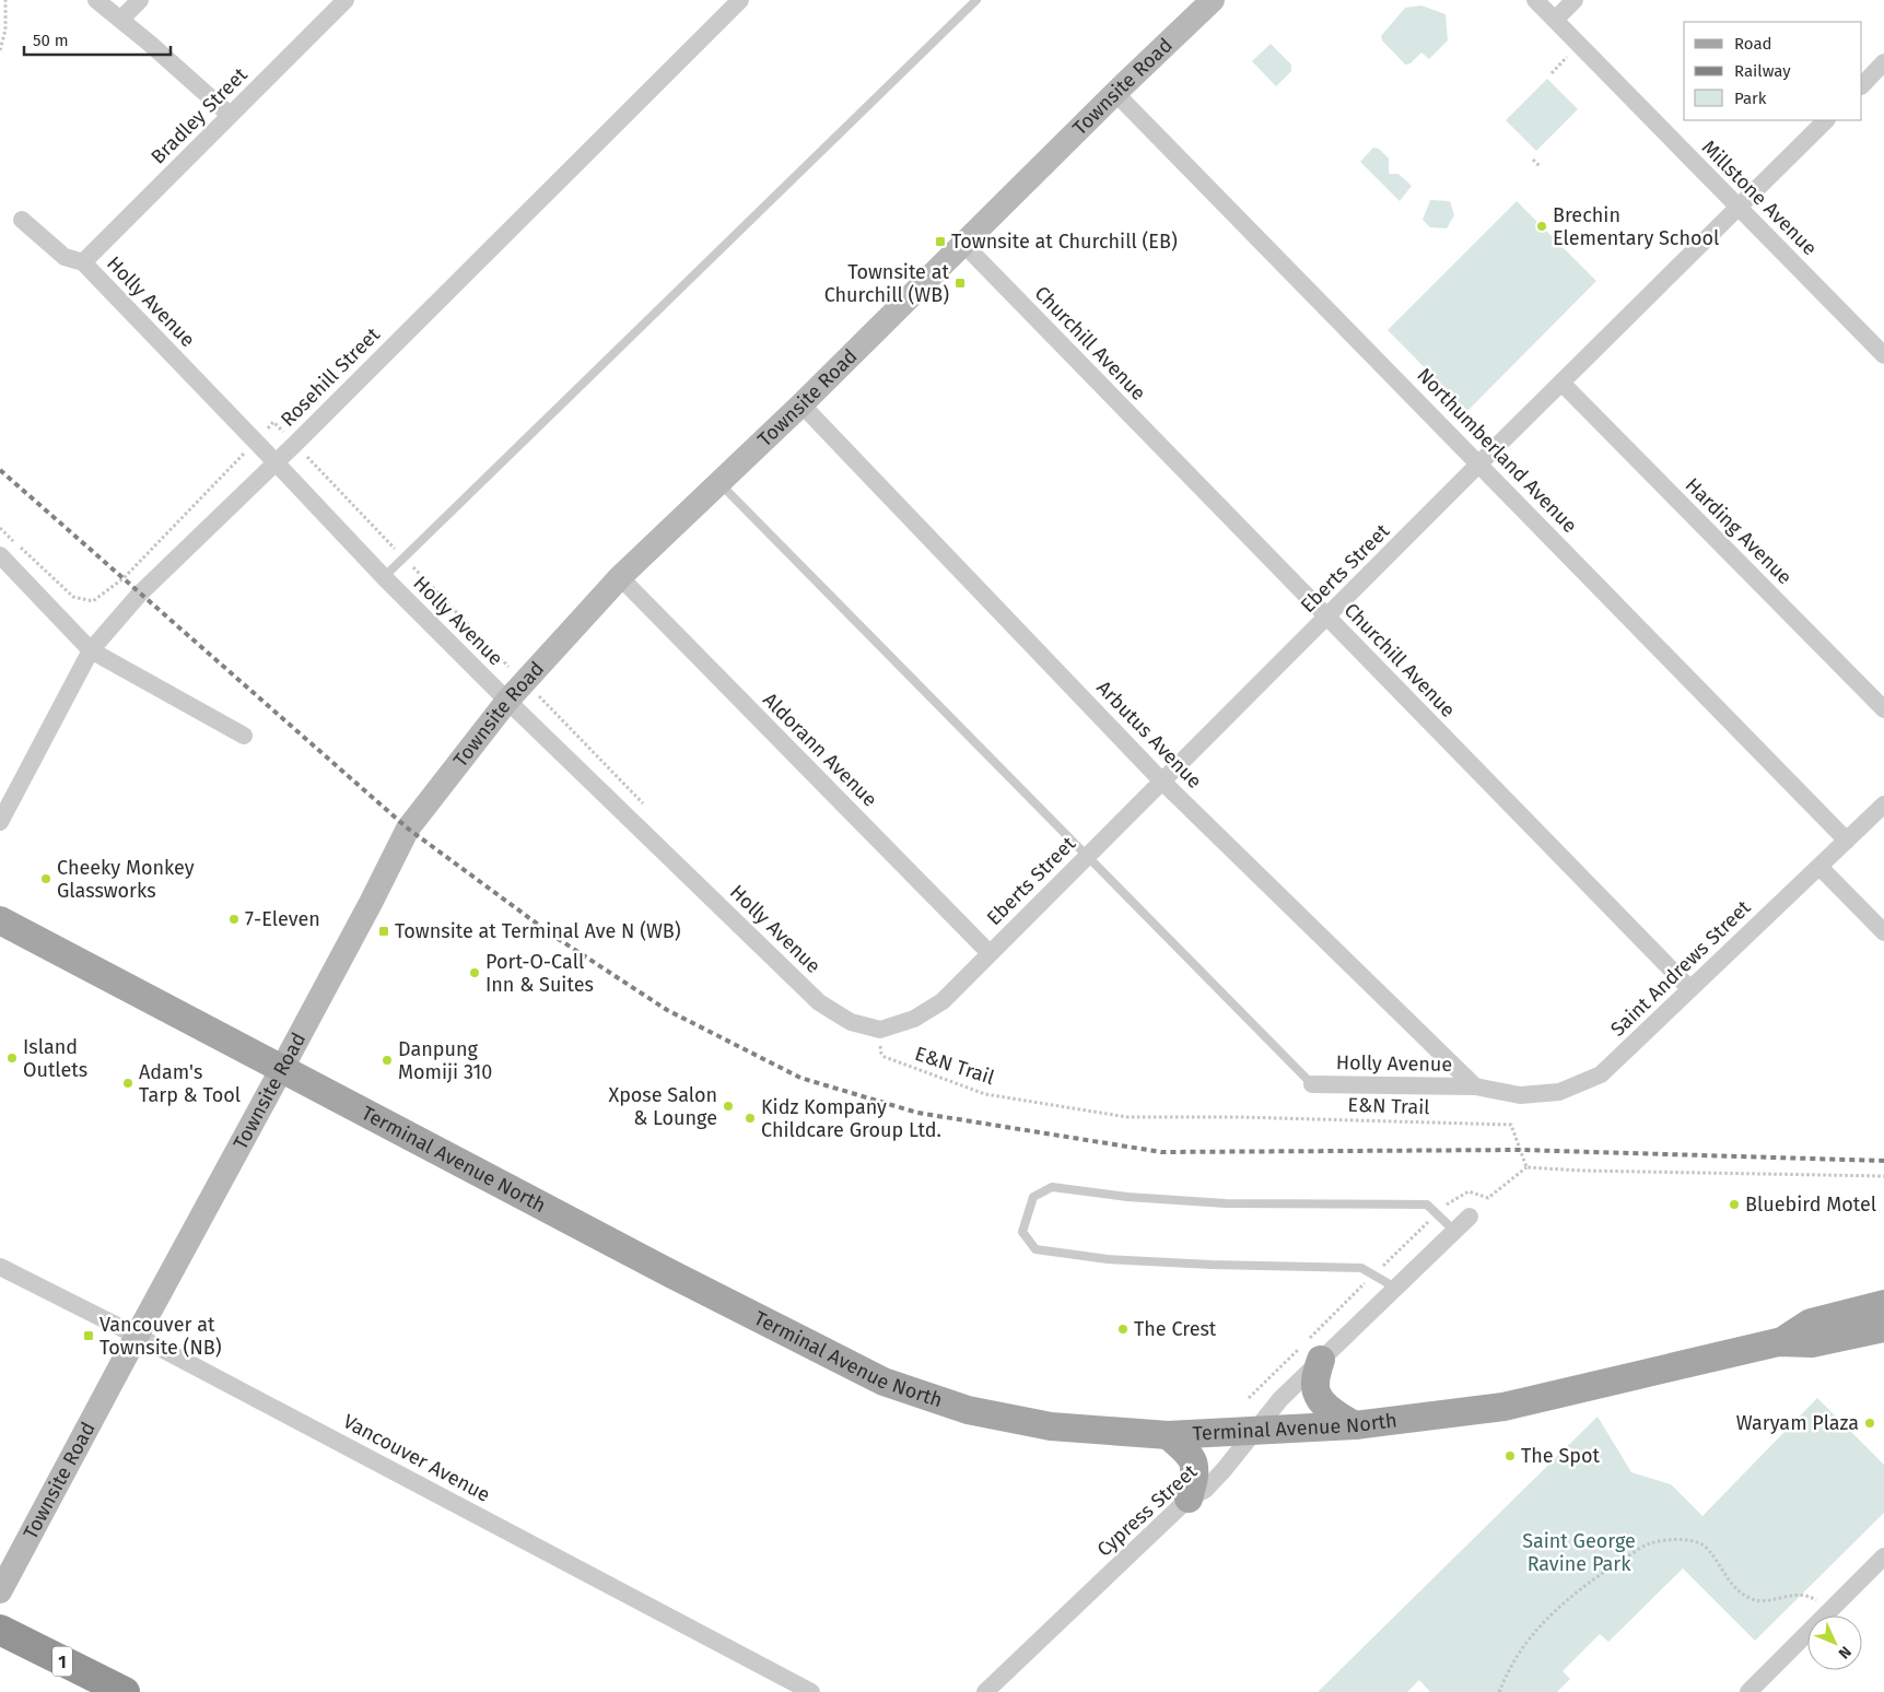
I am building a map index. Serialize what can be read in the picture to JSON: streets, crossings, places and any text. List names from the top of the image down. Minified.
{"streets":{"highway":["1"],"main road":["Terminal Avenue North"],"street":["Townsite Road","Bradley Street","Millstone Avenue","Holly Avenue","Churchill Avenue","Rosehill Street","Northumberland Avenue","Harding Avenue","Eberts Street","Arbutus Avenue","Aldorann Avenue","Saint Andrews Street","Vancouver Avenue","Cypress Street"],"path":["E&N Trail"]},"crossings":[["Townsite Road","Holly Avenue"],["Townsite Road","Churchill Avenue"],["Townsite Road","Northumberland Avenue"],["Townsite Road","Arbutus Avenue"],["Townsite Road","Aldorann Avenue"],["Townsite Road","Terminal Avenue North"],["Townsite Road","Vancouver Avenue"],["Bradley Street","Holly Avenue"],["Millstone Avenue","Eberts Street"],["Holly Avenue","Rosehill Street"],["Holly Avenue","Eberts Street"],["Holly Avenue","Arbutus Avenue"],["Holly Avenue","Saint Andrews Street"],["Holly Avenue","E&N Trail"],["Churchill Avenue","Eberts Street"],["Churchill Avenue","Saint Andrews Street"],["Northumberland Avenue","Eberts Street"],["Northumberland Avenue","Saint Andrews Street"],["Harding Avenue","Eberts Street"],["Eberts Street","Arbutus Avenue"],["Eberts Street","Aldorann Avenue"],["Eberts Street","E&N Trail"],["Arbutus Avenue","Saint Andrews Street"],["Terminal Avenue North","Cypress Street"]],"parks":["Saint George Ravine Park"],"places":{"other":["Brechin Elementary School","Cheeky Monkey Glassworks","7-Eleven","Port-O-Call Inn & Suites","Island Outlets","Danpung Momiji 310","Adam's Tarp & Tool","Xpose Salon & Lounge","Kidz Kompany Childcare Group Ltd.","Bluebird Motel","The Crest","Waryam Plaza","The Spot"],"transit":["Townsite at Churchill (EB)","Townsite at Churchill (WB)","Townsite at Terminal Ave N (WB)","Vancouver at Townsite (NB)"]},"legend":["Road","Railway","Park"],"scale_bar":"50 m","north":"bottom right"}
